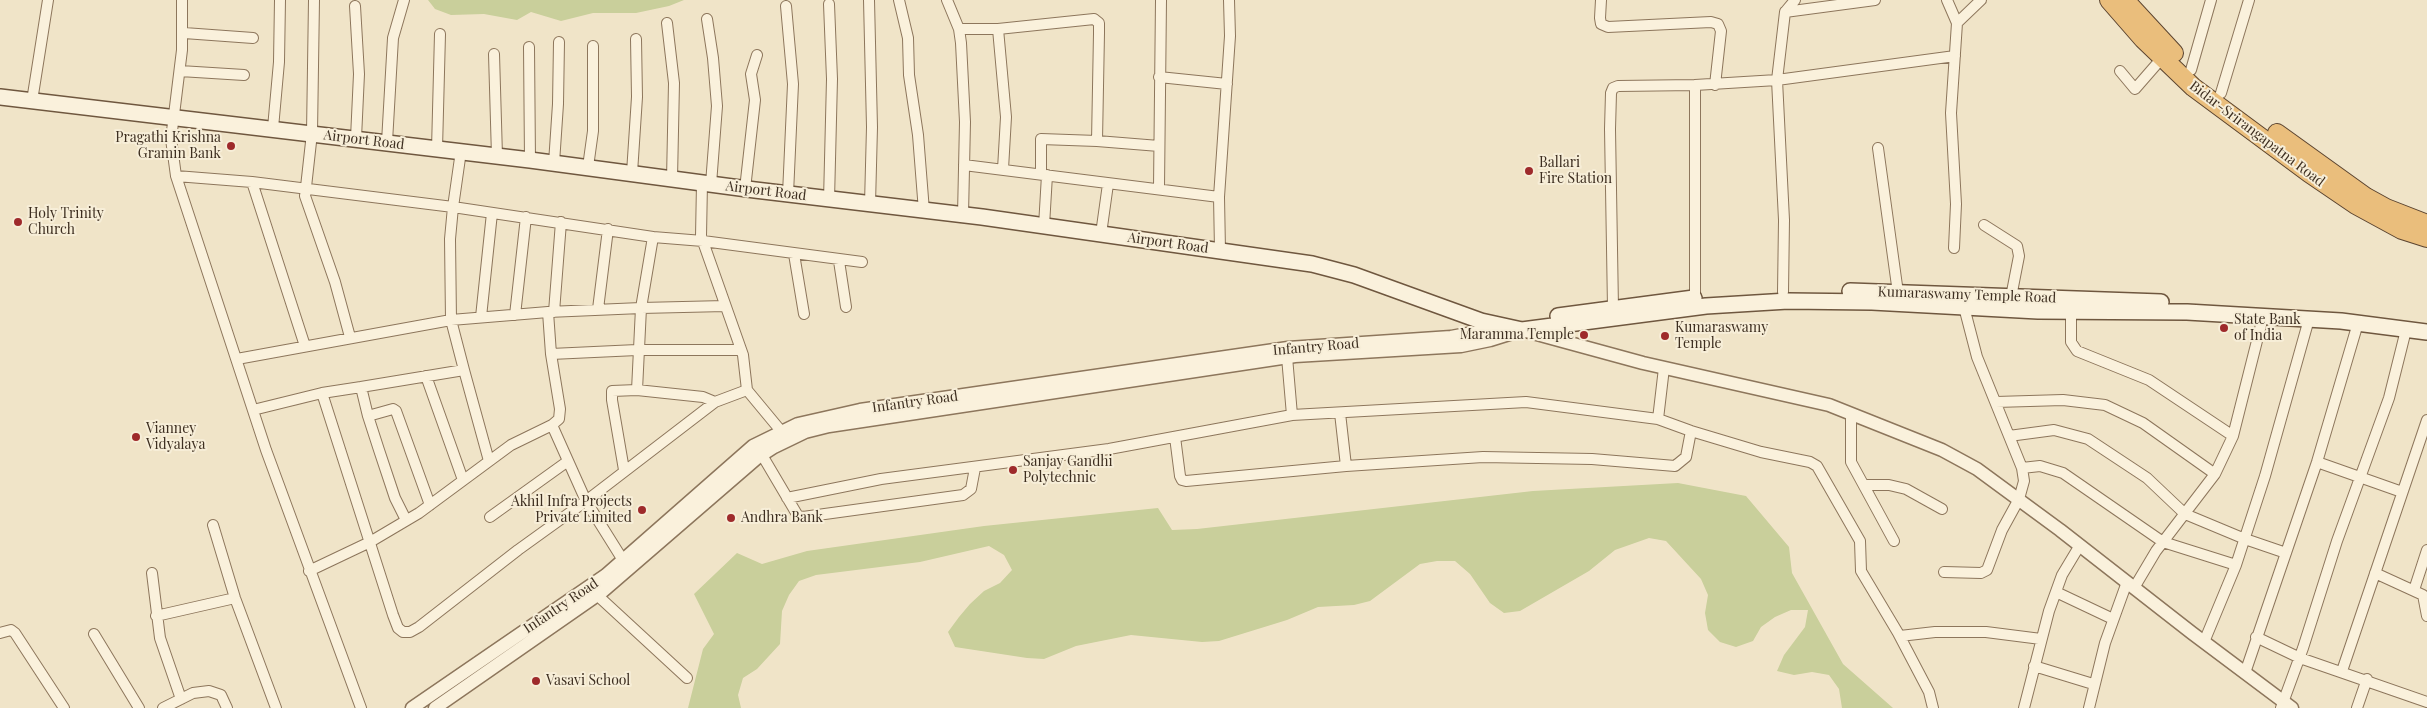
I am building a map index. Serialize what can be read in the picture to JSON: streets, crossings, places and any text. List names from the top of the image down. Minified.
{"streets":{"highway":["Bidar-Srirangapatna Road"],"main road":["Airport Road","Kumaraswamy Temple Road"],"street":["Infantry Road"]},"crossings":[["Airport Road","Kumaraswamy Temple Road"],["Airport Road","Infantry Road"],["Kumaraswamy Temple Road","Infantry Road"]],"places":["Pragathi Krishna Gramin Bank","Ballari Fire Station","Holy Trinity Church","State Bank of India","Maramma Temple","Kumaraswamy Temple","Vianney Vidyalaya","Sanjay Gandhi Polytechnic","Akhil Infra Projects Private Limited","Andhra Bank","Vasavi School"]}
